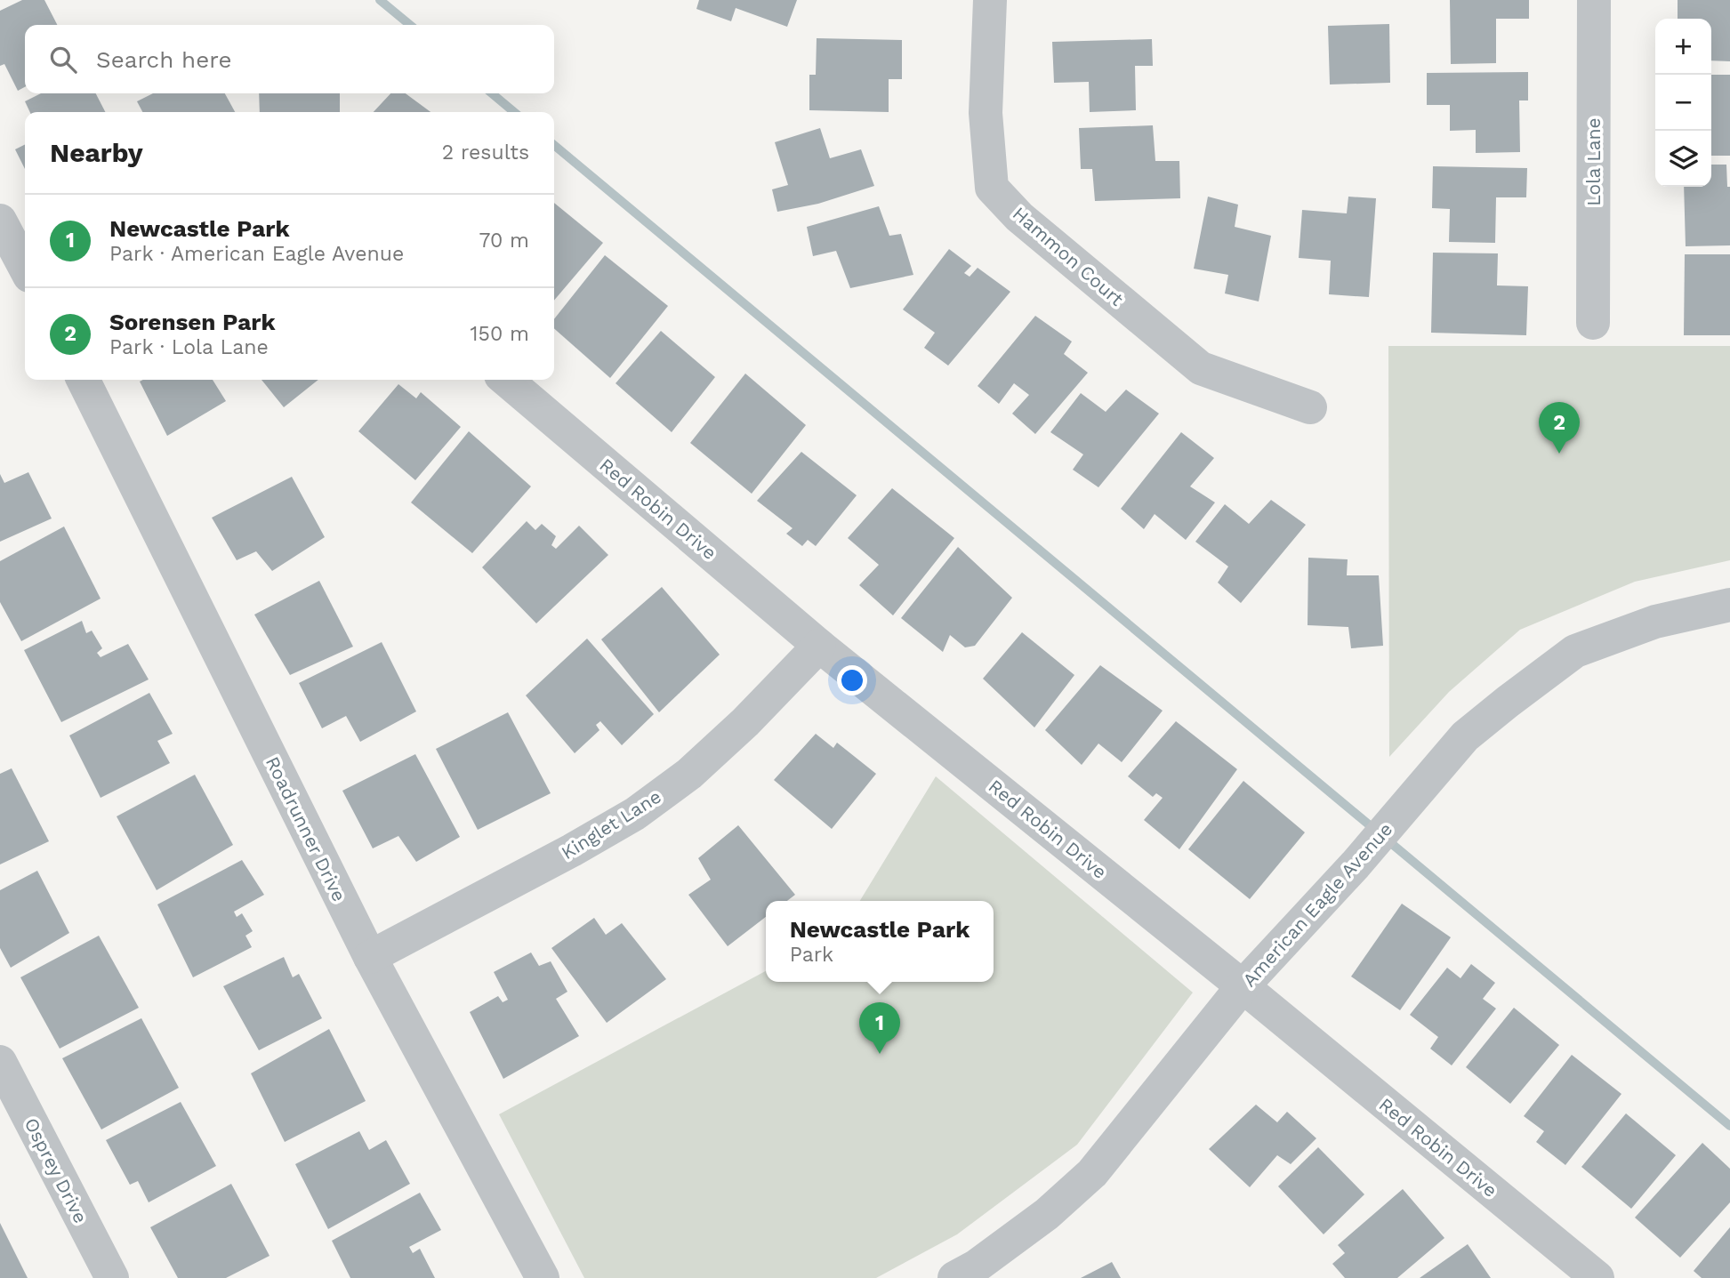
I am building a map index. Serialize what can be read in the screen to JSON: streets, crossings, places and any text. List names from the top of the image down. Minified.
{"streets":{"street":["Lola Lane","Hammon Court","Red Robin Drive","Kinglet Lane","Roadrunner Drive","American Eagle Avenue","Osprey Drive"]},"crossings":[["Red Robin Drive","Kinglet Lane"],["Red Robin Drive","American Eagle Avenue"],["Kinglet Lane","Roadrunner Drive"]],"page":{"map_buttons":["+","−"],"search":"Search here","heading":["Nearby","2 results"],"list":[{"mark":"1","name":"Newcastle Park","note":"Park · American Eagle Avenue","value":"70 m"},{"mark":"2","name":"Sorensen Park","note":"Park · Lola Lane","value":"150 m"}],"pins":["2","1"],"popup":["Newcastle Park","Park"]}}
